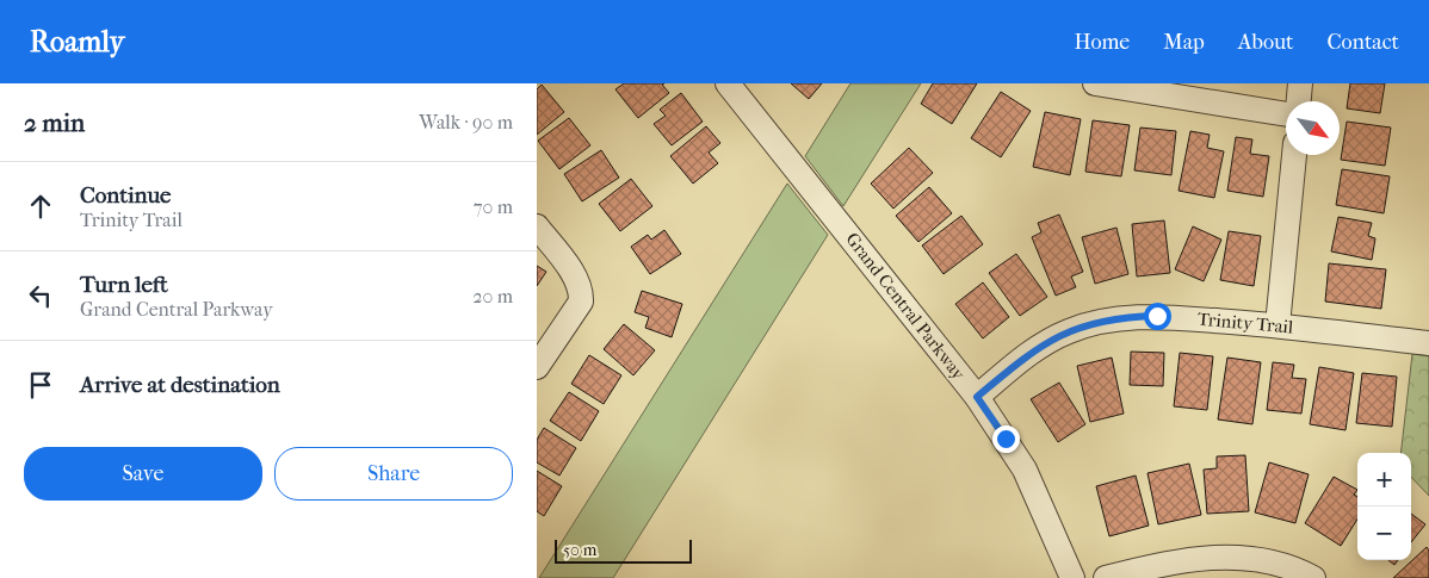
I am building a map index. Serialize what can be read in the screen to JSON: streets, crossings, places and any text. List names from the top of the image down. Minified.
{"streets":{"street":["Grand Central Parkway","Trinity Trail"]},"crossings":[["Grand Central Parkway","Trinity Trail"]],"scale_bar":"50 m","north":"bottom right","page":{"header":"Roamly","nav":["Home","Map","About","Contact"],"heading":["2 min","Walk · 90 m"],"list":[["Continue","Trinity Trail","70 m"],["Turn left","Grand Central Parkway","20 m"],"Arrive at destination"],"buttons":["Save","Share"],"map_buttons":["+","−"],"scale":"50 m"}}
